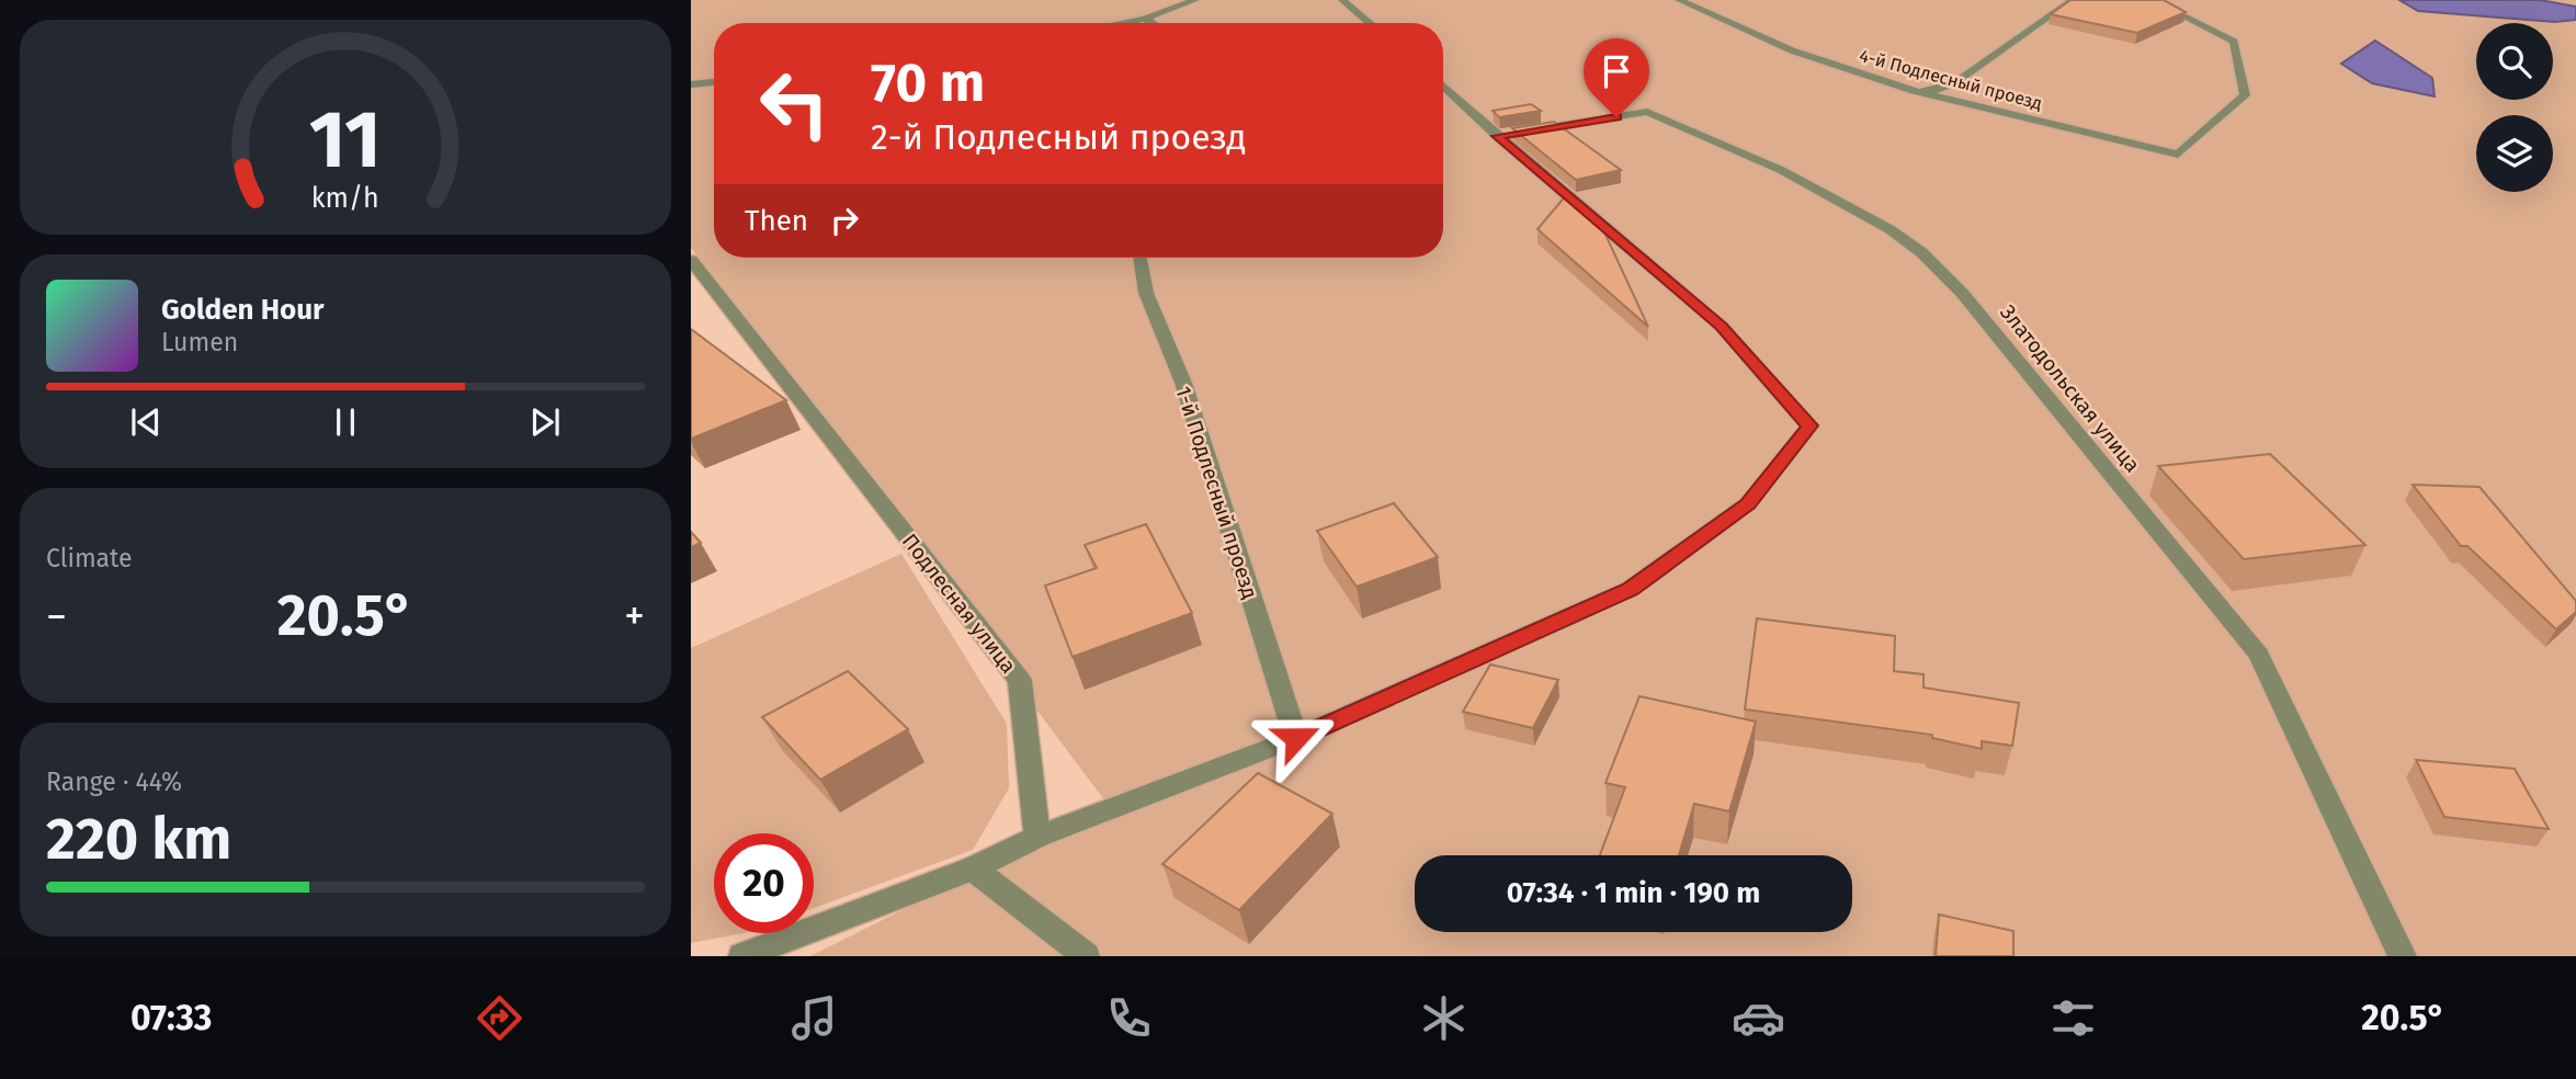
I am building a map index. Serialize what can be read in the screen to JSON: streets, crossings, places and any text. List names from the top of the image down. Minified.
{"streets":{"street":["4-й Подлесный проезд","Златодольская улица","1-й Подлесный проезд","Подлесная улица"]},"page":{"turn":["70 m","2-й Подлесный проезд"],"then":"Then","song":["Golden Hour","Lumen"],"tile":["Climate",["Range · 44%","220 km"]],"heat":["−","20.5°","+"],"limit":"20","trip":"07:34 · 1 min · 190 m","tabs":["07:33","20.5°"],"gauge":["11","km/h"]}}
